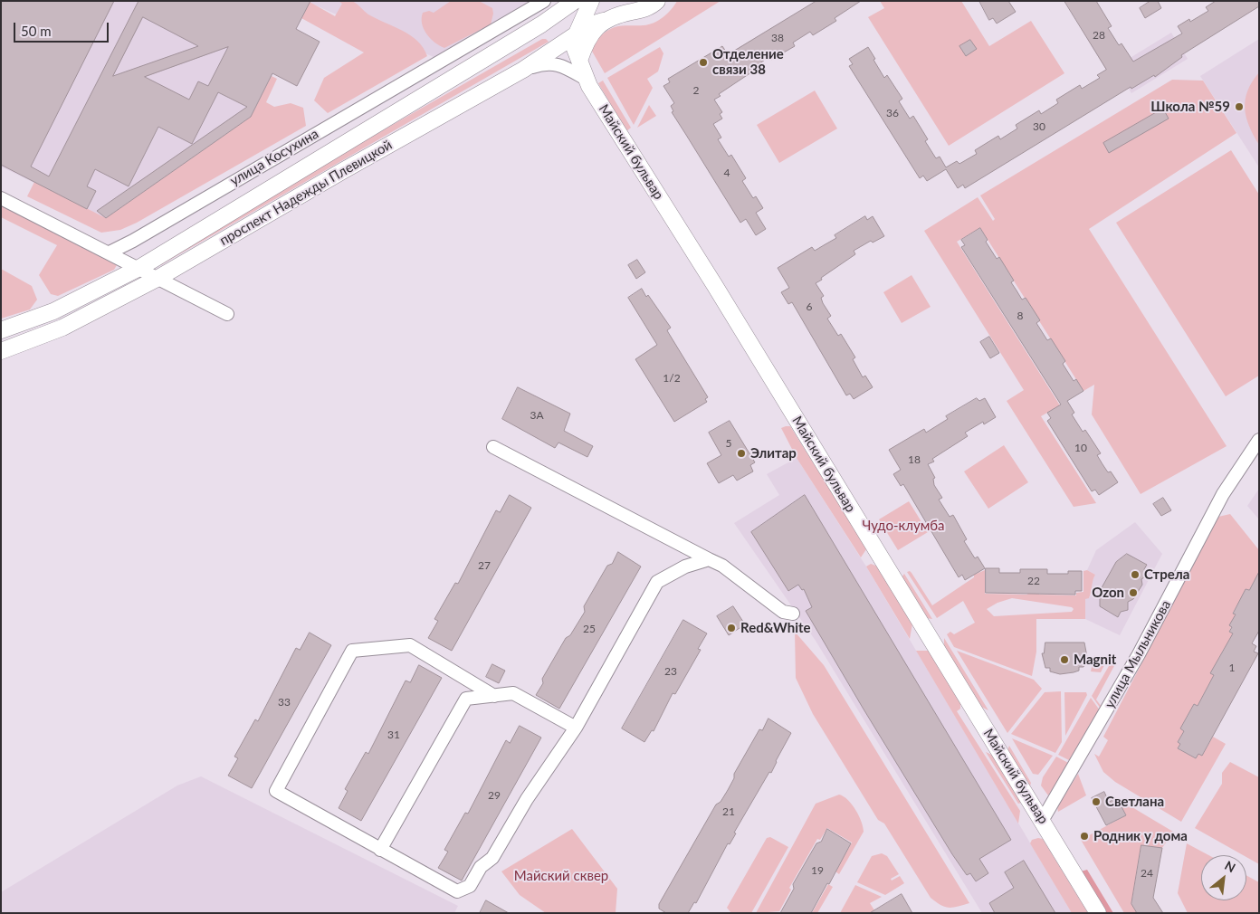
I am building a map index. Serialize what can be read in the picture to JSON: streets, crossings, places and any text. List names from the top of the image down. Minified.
{"streets":{"main road":["Майский бульвар","проспект Надежды Плевицкой"],"street":["улица Косухина","улица Мыльникова"]},"crossings":[["Майский бульвар","проспект Надежды Плевицкой"],["Майский бульвар","улица Мыльникова"]],"parks":["Чудо-клумба","Майский сквер"],"places":["Отделение связи 38","Школа №59","Элитар","Стрела","Ozon","Red&White","Magnit","Светлана","Родник у дома"],"house_numbers":["28","38","2","36","30","4","6","8","1/2","3А","5","10","18","27","22","25","1","23","33","31","29","21","19","24"],"scale_bar":"50 m","north":"top right"}
